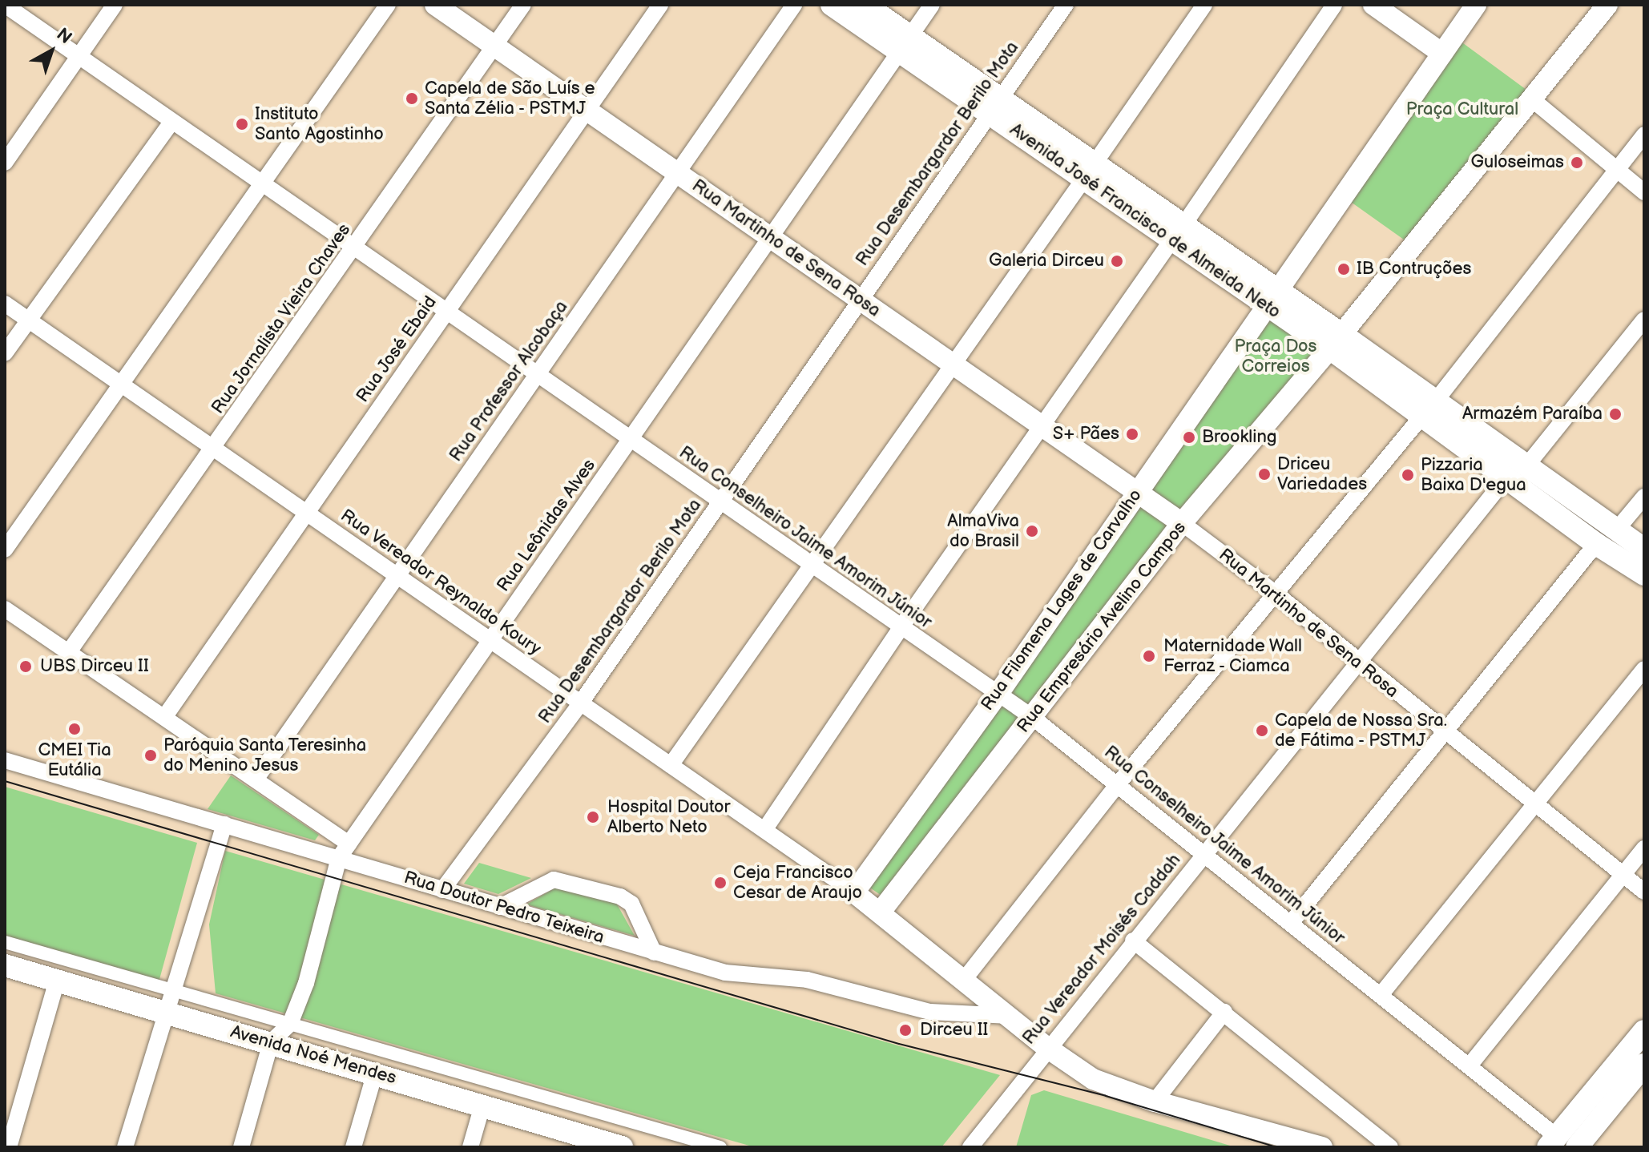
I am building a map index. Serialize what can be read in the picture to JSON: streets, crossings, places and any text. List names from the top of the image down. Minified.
{"streets":{"main road":["Avenida José Francisco de Almeida Neto","Avenida Noé Mendes"],"street":["Rua Desembargardor Berilo Mota","Rua Martinho de Sena Rosa","Rua Jornalista Vieira Chaves","Rua José Ebaid","Rua Professor Alcobaça","Rua Leônidas Alves","Rua Conselheiro Jaime Amorim Júnior","Rua Vereador Reynaldo Koury","Rua Filomena Lages de Carvalho","Rua Empresário Avelino Campos","Rua Doutor Pedro Teixeira","Rua Vereador Moisés Caddah"]},"crossings":[["Rua Desembargardor Berilo Mota","Avenida José Francisco de Almeida Neto"],["Rua Desembargardor Berilo Mota","Rua Martinho de Sena Rosa"],["Rua Desembargardor Berilo Mota","Rua Conselheiro Jaime Amorim Júnior"],["Rua Desembargardor Berilo Mota","Rua Vereador Reynaldo Koury"],["Rua Desembargardor Berilo Mota","Rua Doutor Pedro Teixeira"],["Avenida José Francisco de Almeida Neto","Rua Leônidas Alves"],["Avenida José Francisco de Almeida Neto","Rua Filomena Lages de Carvalho"],["Avenida José Francisco de Almeida Neto","Rua Empresário Avelino Campos"],["Avenida José Francisco de Almeida Neto","Rua Vereador Moisés Caddah"],["Rua Martinho de Sena Rosa","Rua Jornalista Vieira Chaves"],["Rua Martinho de Sena Rosa","Rua José Ebaid"],["Rua Martinho de Sena Rosa","Rua Professor Alcobaça"],["Rua Martinho de Sena Rosa","Rua Leônidas Alves"],["Rua Martinho de Sena Rosa","Rua Filomena Lages de Carvalho"],["Rua Martinho de Sena Rosa","Rua Empresário Avelino Campos"],["Rua Martinho de Sena Rosa","Rua Vereador Moisés Caddah"],["Rua Jornalista Vieira Chaves","Rua Conselheiro Jaime Amorim Júnior"],["Rua Jornalista Vieira Chaves","Rua Vereador Reynaldo Koury"],["Rua José Ebaid","Rua Conselheiro Jaime Amorim Júnior"],["Rua José Ebaid","Rua Vereador Reynaldo Koury"],["Rua Professor Alcobaça","Rua Conselheiro Jaime Amorim Júnior"],["Rua Professor Alcobaça","Rua Vereador Reynaldo Koury"],["Rua Leônidas Alves","Rua Conselheiro Jaime Amorim Júnior"],["Rua Leônidas Alves","Rua Vereador Reynaldo Koury"],["Rua Leônidas Alves","Rua Doutor Pedro Teixeira"],["Rua Leônidas Alves","Avenida Noé Mendes"],["Rua Conselheiro Jaime Amorim Júnior","Rua Filomena Lages de Carvalho"],["Rua Conselheiro Jaime Amorim Júnior","Rua Empresário Avelino Campos"],["Rua Conselheiro Jaime Amorim Júnior","Rua Vereador Moisés Caddah"],["Rua Vereador Reynaldo Koury","Rua Filomena Lages de Carvalho"]],"parks":["Praça Cultural","Praça Dos Correios"],"places":["Capela de São Luís e Santa Zélia - PSTMJ","Instituto Santo Agostinho","Guloseimas","Galeria Dirceu","IB Contruções","Armazém Paraíba","S+ Pães","Brookling","Driceu Variedades","Pizzaria Baixa D'egua","AlmaViva do Brasil","Maternidade Wall Ferraz - Ciamca","UBS Dirceu II","CMEI Tia Eutália","Capela de Nossa Sra. de Fátima - PSTMJ","Paróquia Santa Teresinha do Menino Jesus","Hospital Doutor Alberto Neto","Ceja Francisco Cesar de Araujo","Dirceu II"],"north":"top right"}
